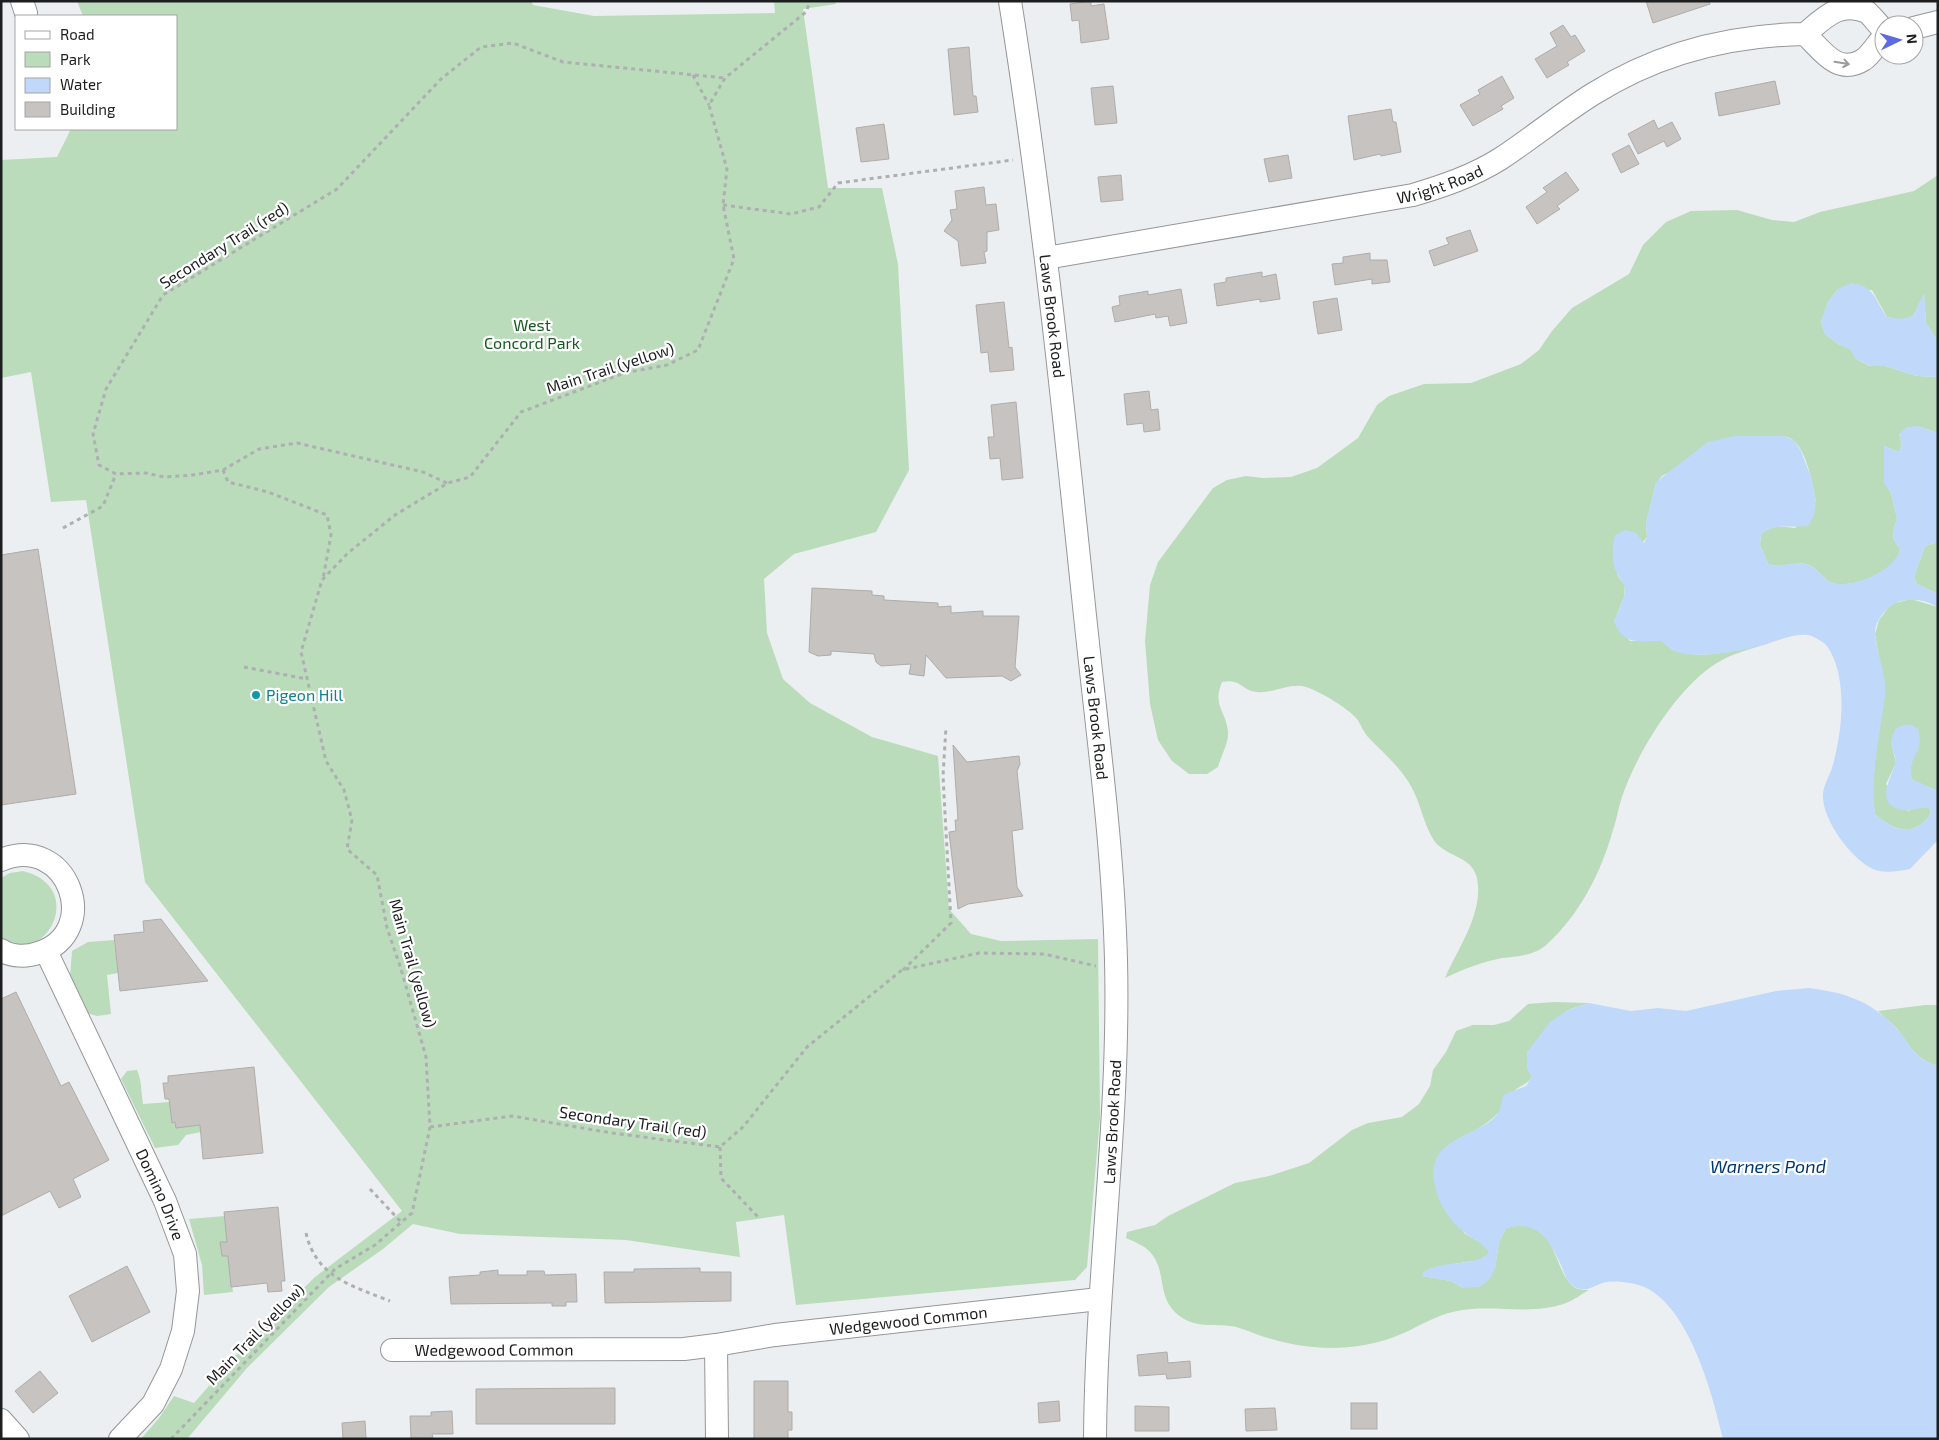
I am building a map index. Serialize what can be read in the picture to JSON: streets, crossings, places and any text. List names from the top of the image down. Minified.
{"streets":{"street":["Wright Road","Laws Brook Road","Domino Drive","Wedgewood Common"],"path":["Secondary Trail (red)","Main Trail (yellow)"]},"crossings":[["Wright Road","Laws Brook Road"],["Secondary Trail (red)","Laws Brook Road"],["Secondary Trail (red)","Main Trail (yellow)"],["Laws Brook Road","Wedgewood Common"]],"water":["Warners Pond"],"parks":["West Concord Park"],"places":["Pigeon Hill"],"legend":["Road","Park","Water","Building"],"north":"right"}
